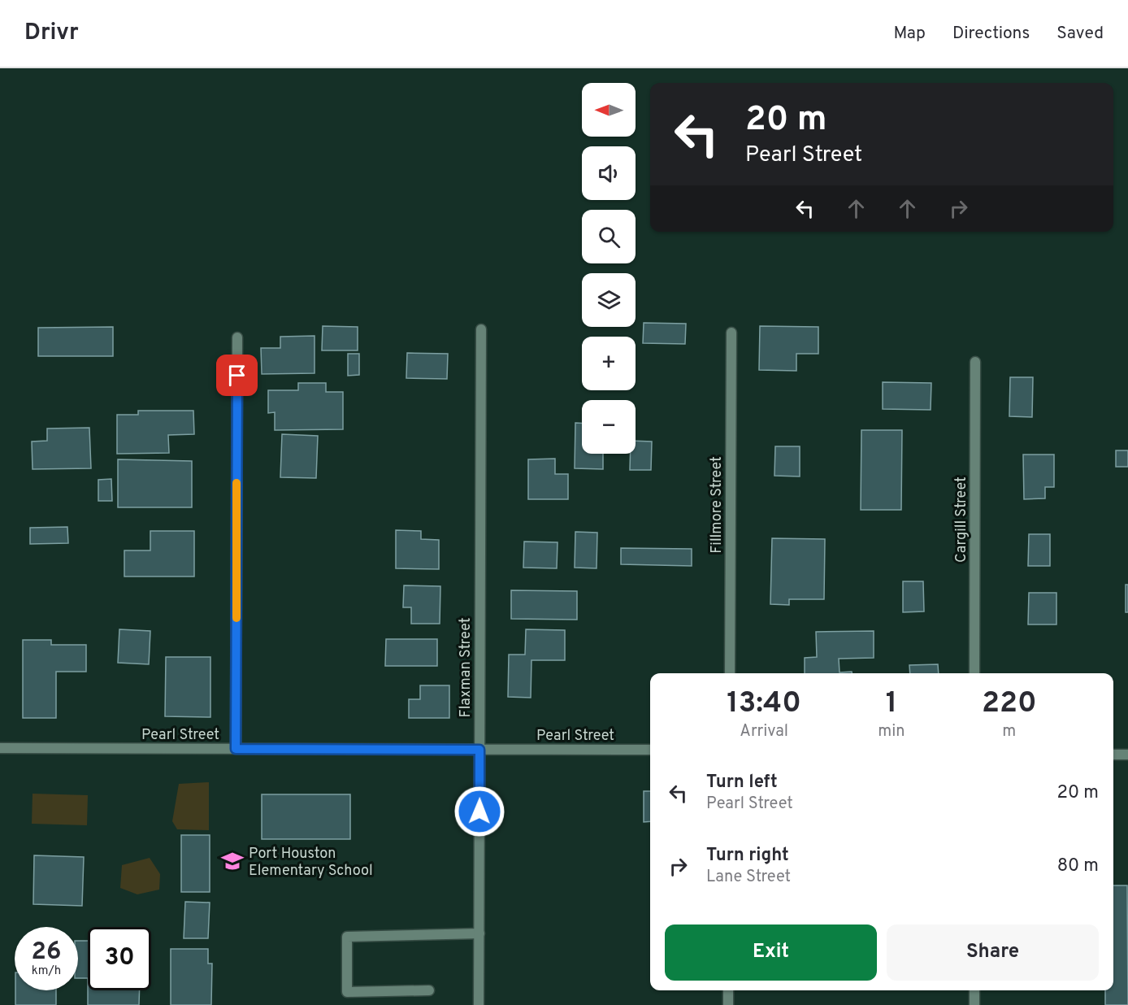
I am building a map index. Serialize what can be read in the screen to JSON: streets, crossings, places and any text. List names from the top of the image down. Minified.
{"streets":{"street":["Fillmore Street","Cargill Street","Flaxman Street","Pearl Street"]},"crossings":[["Flaxman Street","Pearl Street"]],"places":{"school or university":["Port Houston Elementary School"]},"north":"left","page":{"header":"Drivr","nav":["Map","Directions","Saved"],"map_buttons":["+","−"],"turn":["20 m","Pearl Street"],"eta":["13:40","Arrival","1","min","220","m"],"list":[{"name":"Turn left","note":"Pearl Street","value":"20 m"},{"name":"Turn right","note":"Lane Street","value":"80 m"}],"buttons":["Exit","Share"],"speed":"26 km/h","limit":"30"}}
